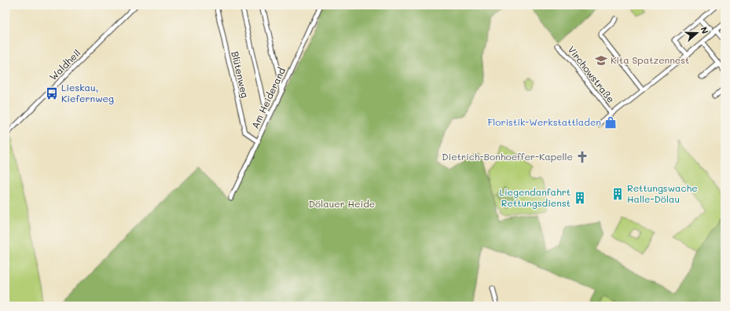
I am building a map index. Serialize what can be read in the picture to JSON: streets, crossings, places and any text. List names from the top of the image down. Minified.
{"streets":{"street":["Waldheil","Blütenweg","Virchowstraße","Am Heiderand"]},"crossings":[["Blütenweg","Am Heiderand"]],"parks":["Dölauer Heide"],"places":{"school or university":["Kita Spatzennest"],"bus stop":["Lieskau, Kiefernweg"],"shop":["Floristik-Werkstattladen"],"church":["Dietrich-Bonhoeffer-Kapelle"],"building":["Rettungswache Halle-Dölau","Liegendanfahrt Rettungsdienst"]},"north":"right"}
